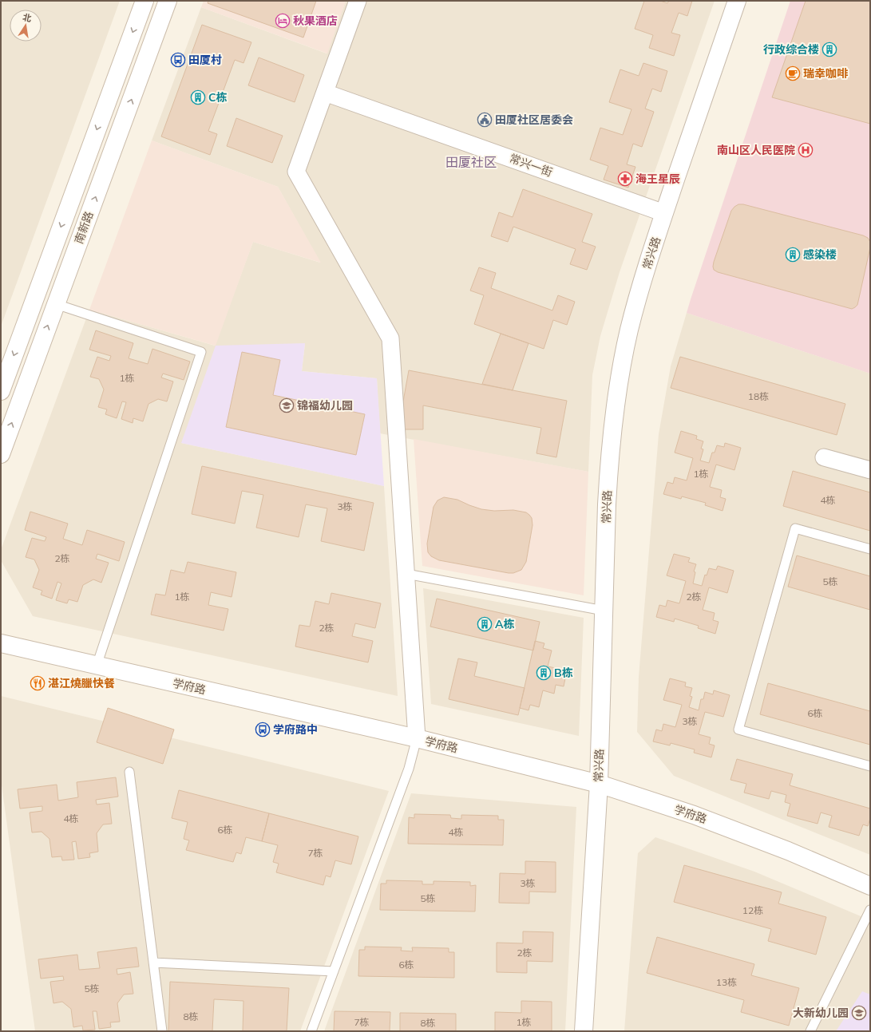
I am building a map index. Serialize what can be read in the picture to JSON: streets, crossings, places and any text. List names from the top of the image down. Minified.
{"streets":{"main road":["南新路","常兴路","学府路"],"street":["常兴一街"]},"crossings":[["常兴一街","常兴路"],["常兴路","学府路"]],"districts":["田厦社区"],"places":{"hotel":["秋果酒店"],"building":["行政综合楼","C栋","感染楼","A栋","B栋"],"bus stop":["田厦村","学府路中"],"cafe":["瑞幸咖啡"],"public building":["田厦社区居委会"],"hospital":["南山区人民医院"],"pharmacy":["海王星辰"],"school or university":["锦福幼儿园","大新幼儿园"],"restaurant":["湛江燒臘快餐"]},"house_numbers":["1栋","18栋","1栋","4栋","3栋","2栋","5栋","1栋","2栋","2栋","6栋","3栋","4栋","6栋","4栋","7栋","3栋","5栋","12栋","2栋","6栋","13栋","5栋","8栋","7栋","1栋","8栋"],"north":"top"}
